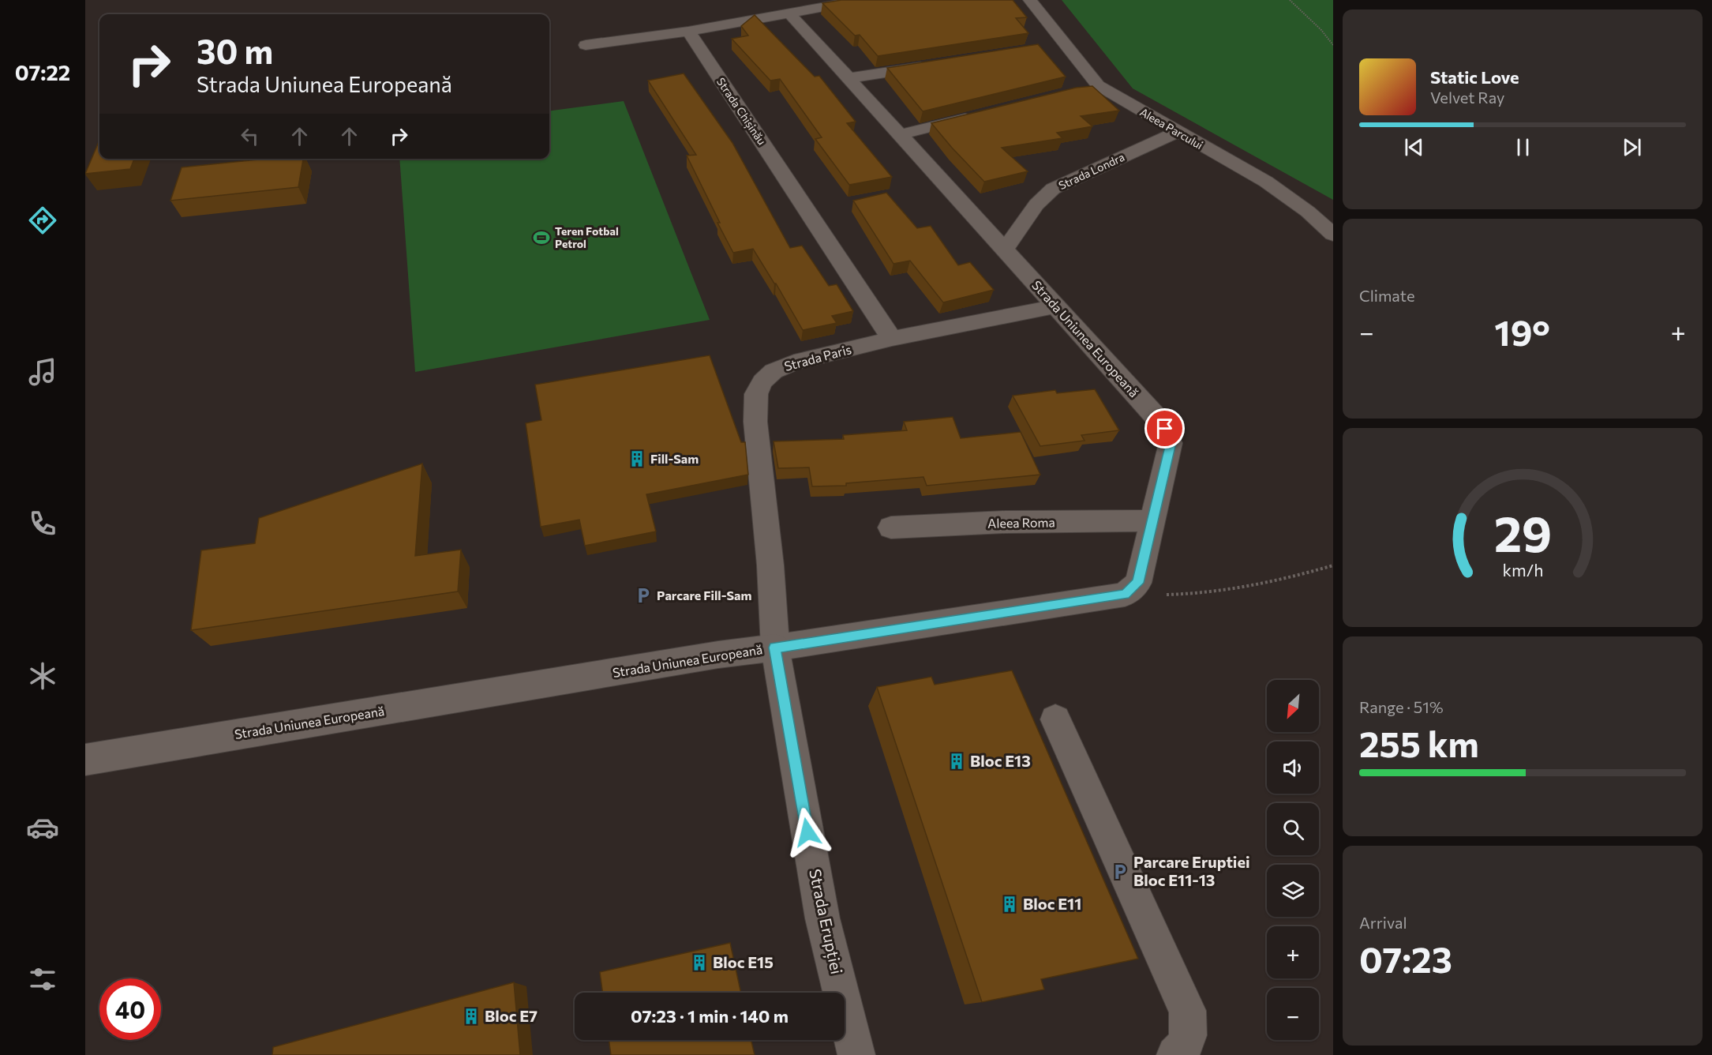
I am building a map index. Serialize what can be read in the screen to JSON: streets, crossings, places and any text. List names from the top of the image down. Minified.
{"streets":{"street":["Strada Chișinău","Aleea Parcului","Strada Londra","Strada Uniunea Europeană","Strada Paris","Aleea Roma","Strada Erupției"]},"crossings":[["Strada Chișinău","Strada Paris"],["Aleea Parcului","Strada Londra"],["Strada Londra","Strada Uniunea Europeană"],["Strada Uniunea Europeană","Strada Paris"],["Strada Uniunea Europeană","Aleea Roma"],["Strada Uniunea Europeană","Strada Erupției"],["Strada Paris","Strada Erupției"]],"places":{"sports":["Teren Fotbal Petrol"],"building":["Fill-Sam","Bloc E13","Bloc E11","Bloc E15","Bloc E7"],"parking":["Parcare Fill-Sam","Parcare Eruptiei Bloc E11-13"]},"north":"bottom left","page":{"tabs":"07:22","turn":["30 m","Strada Uniunea Europeană"],"song":["Static Love","Velvet Ray"],"tile":["Climate",["Range · 51%","255 km"],["Arrival","07:23"]],"heat":["−","19°","+"],"map_buttons":["+","−"],"limit":"40","trip":"07:23 · 1 min · 140 m","gauge":["29","km/h"]}}
